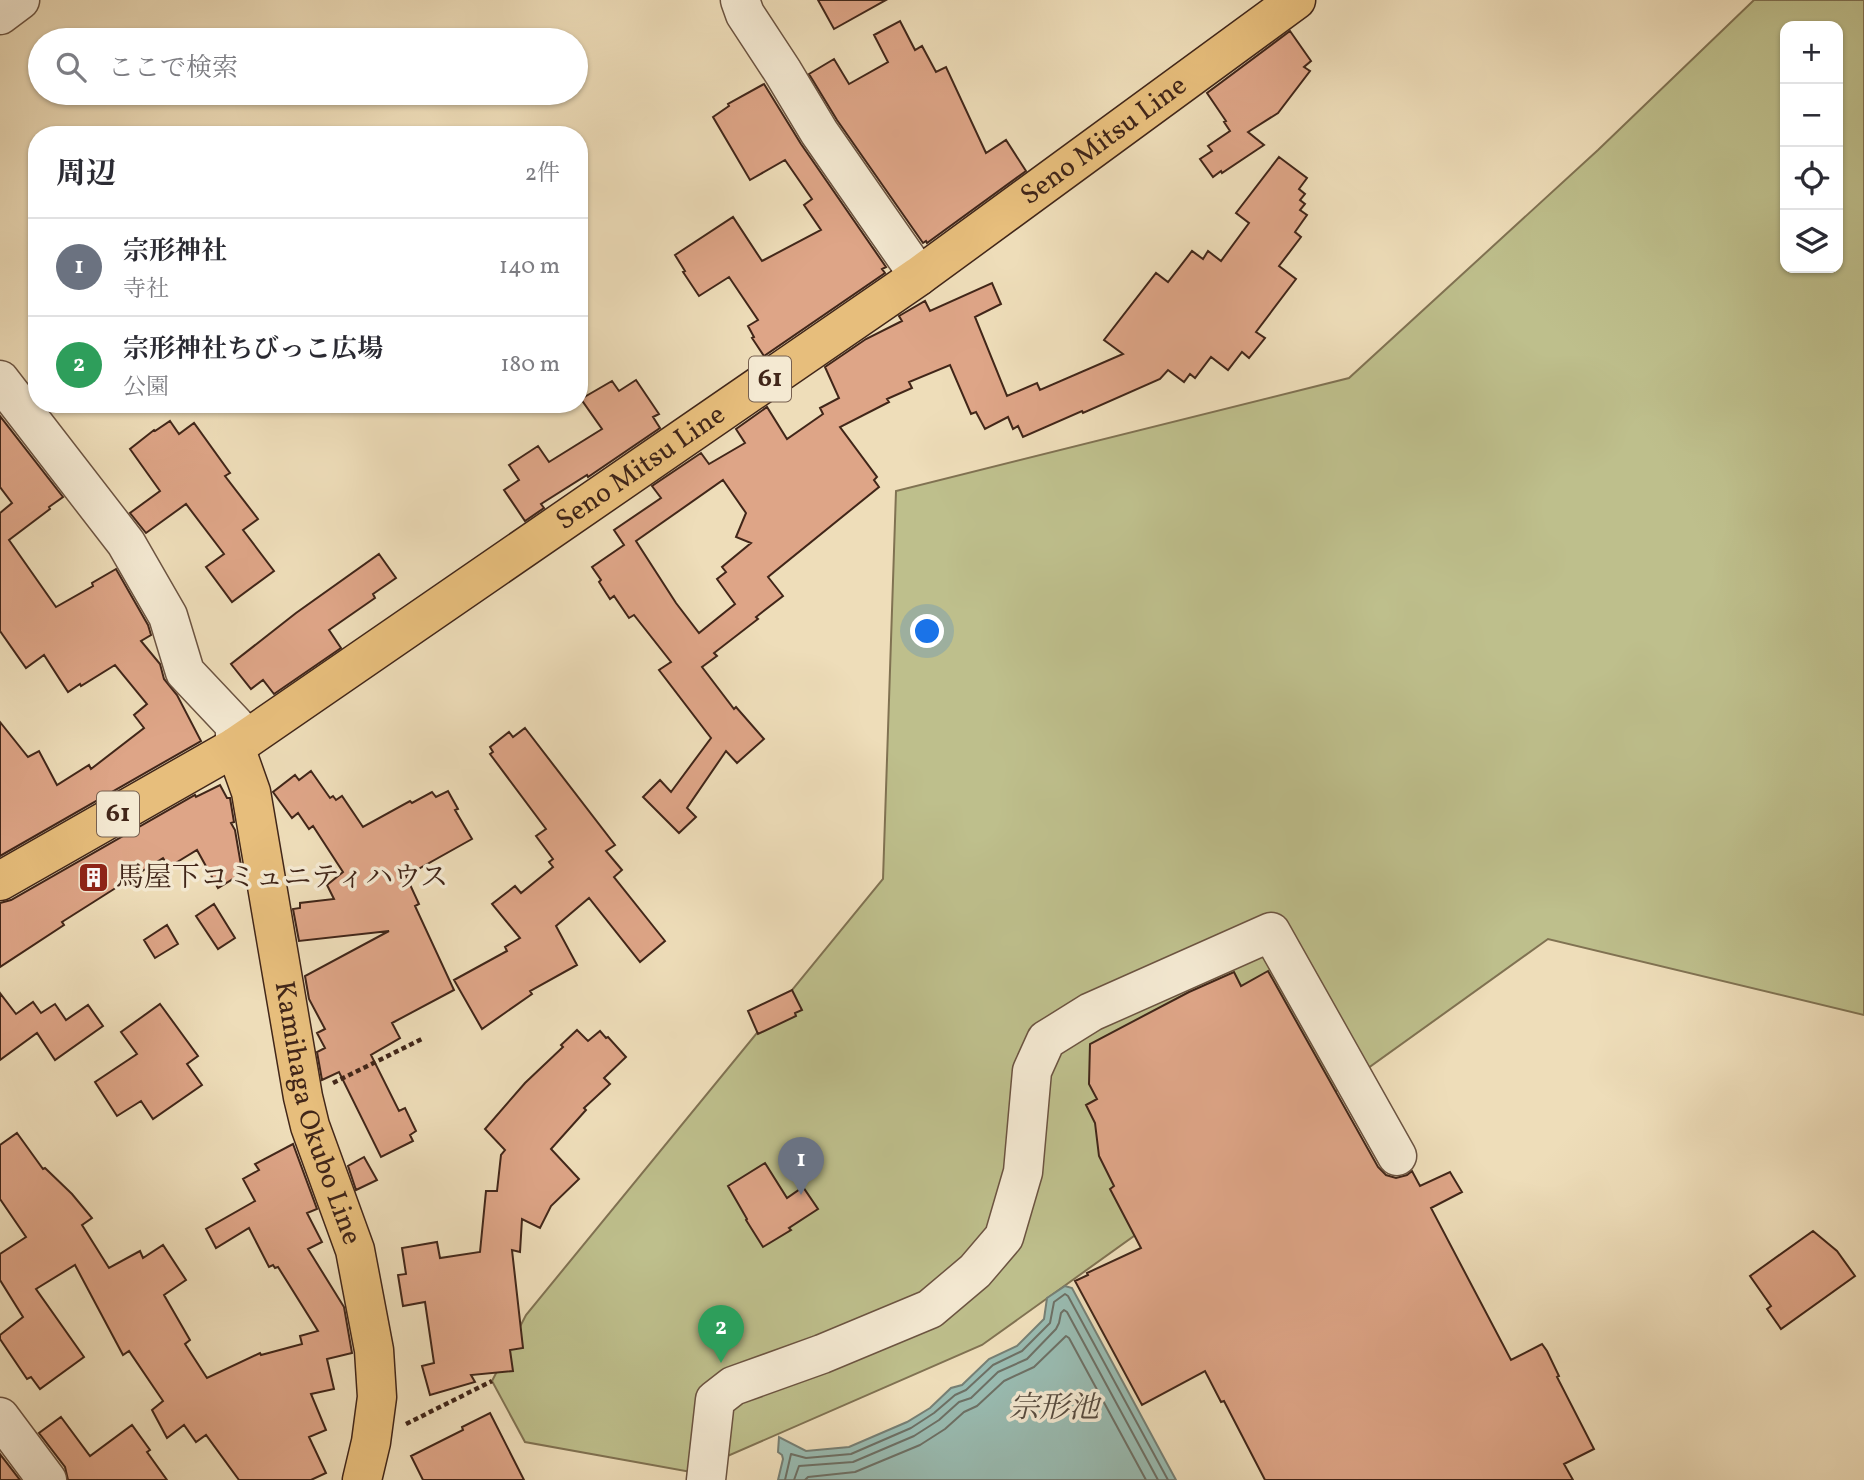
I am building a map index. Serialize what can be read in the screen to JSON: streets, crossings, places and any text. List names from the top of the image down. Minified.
{"streets":{"main road":["Seno Mitsu Line","61","Kamihaga Okubo Line"]},"crossings":[["Seno Mitsu Line","Kamihaga Okubo Line"]],"water":["宗形池"],"places":{"building":["馬屋下コミュニティハウス"]},"page":{"map_buttons":["+","−"],"search":"ここで検索","heading":["周辺","2件"],"list":[{"mark":"1","name":"宗形神社","note":"寺社","value":"140 m"},{"mark":"2","name":"宗形神社ちびっこ広場","note":"公園","value":"180 m"}],"pins":["1","2"]}}
